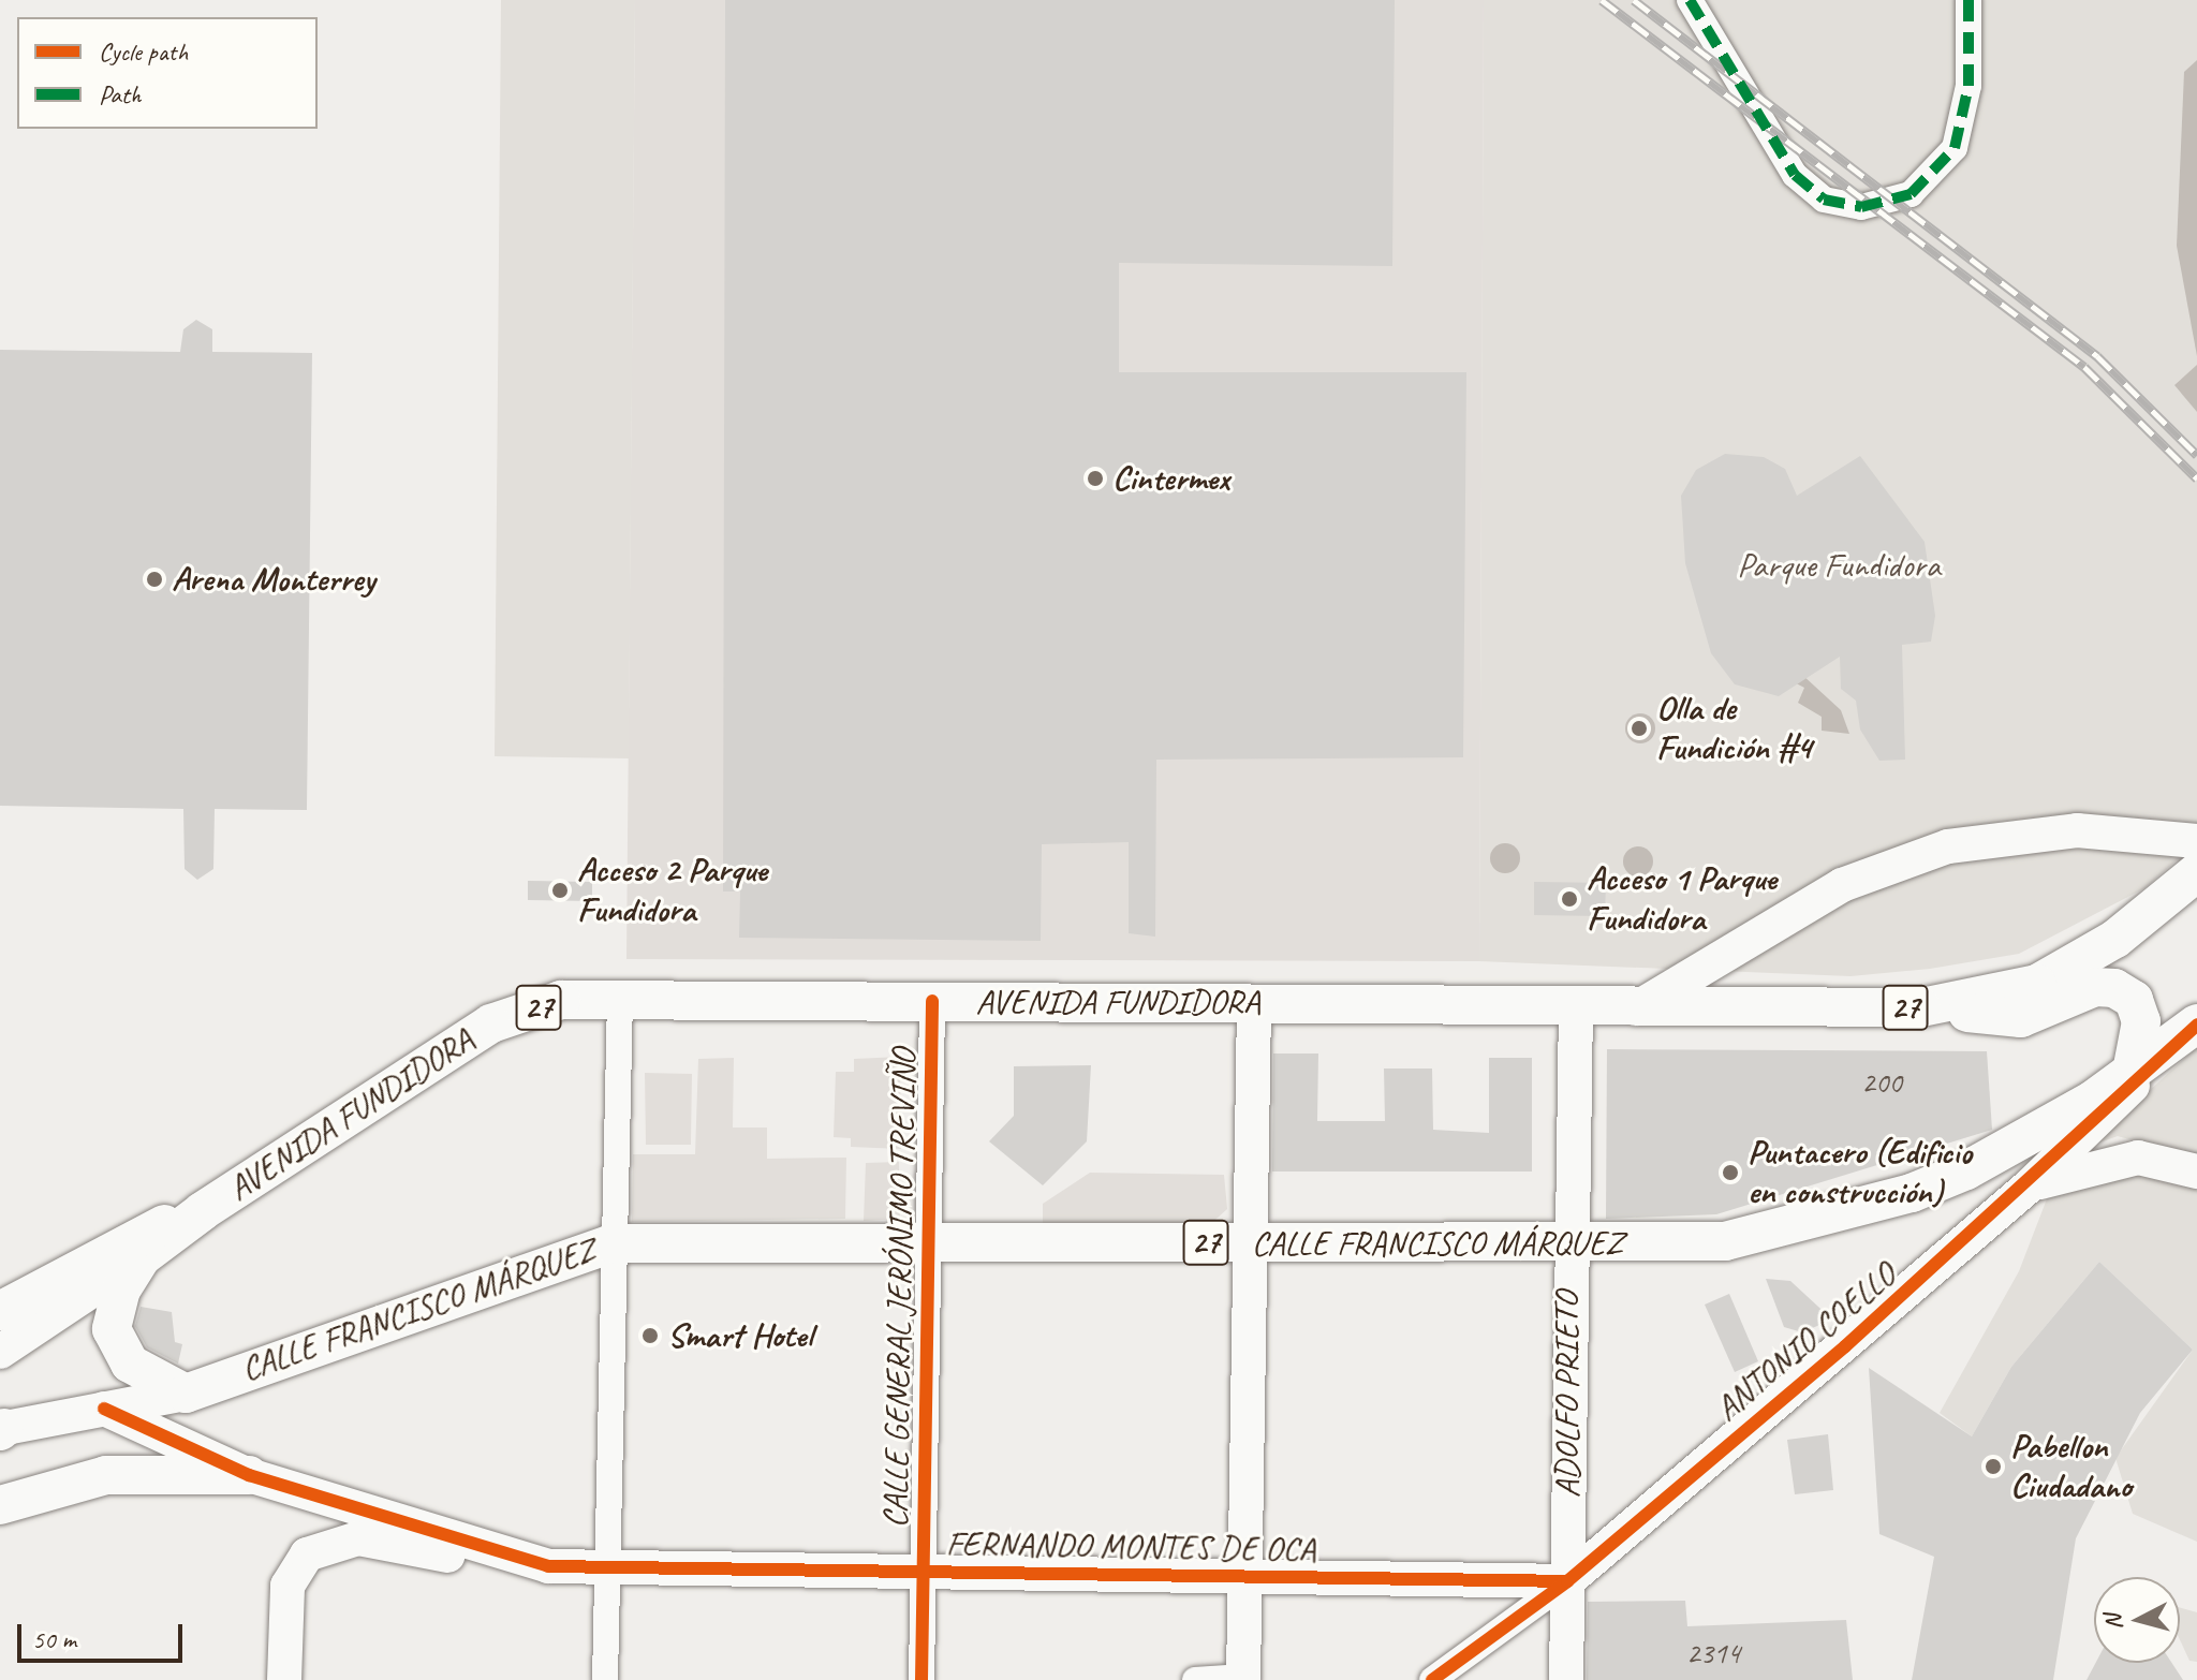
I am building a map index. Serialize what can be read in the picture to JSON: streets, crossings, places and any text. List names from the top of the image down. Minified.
{"streets":{"main road":["AVENIDA FUNDIDORA","27","CALLE FRANCISCO MÁRQUEZ"],"street":["CALLE GENERAL JERÓNIMO TREVIÑO","ANTONIO COELLO","ADOLFO PRIETO","FERNANDO MONTES DE OCA"]},"crossings":[["AVENIDA FUNDIDORA","CALLE GENERAL JERÓNIMO TREVIÑO"],["AVENIDA FUNDIDORA","ADOLFO PRIETO"],["27","CALLE FRANCISCO MÁRQUEZ"],["27","FERNANDO MONTES DE OCA"],["CALLE FRANCISCO MÁRQUEZ","CALLE GENERAL JERÓNIMO TREVIÑO"],["CALLE FRANCISCO MÁRQUEZ","ANTONIO COELLO"],["CALLE FRANCISCO MÁRQUEZ","ADOLFO PRIETO"],["CALLE GENERAL JERÓNIMO TREVIÑO","FERNANDO MONTES DE OCA"],["ANTONIO COELLO","ADOLFO PRIETO"],["ANTONIO COELLO","FERNANDO MONTES DE OCA"],["ADOLFO PRIETO","FERNANDO MONTES DE OCA"]],"parks":["Parque Fundidora"],"places":["Cintermex","Arena Monterrey","Olla de Fundición #4","Acceso 2 Parque Fundidora","Acceso 1 Parque Fundidora","Puntacero (Edificio en construcción)","Smart Hotel","Pabellon Ciudadano"],"house_numbers":["200","2314"],"legend":["Cycle path","Path"],"scale_bar":"50 m","north":"left"}
